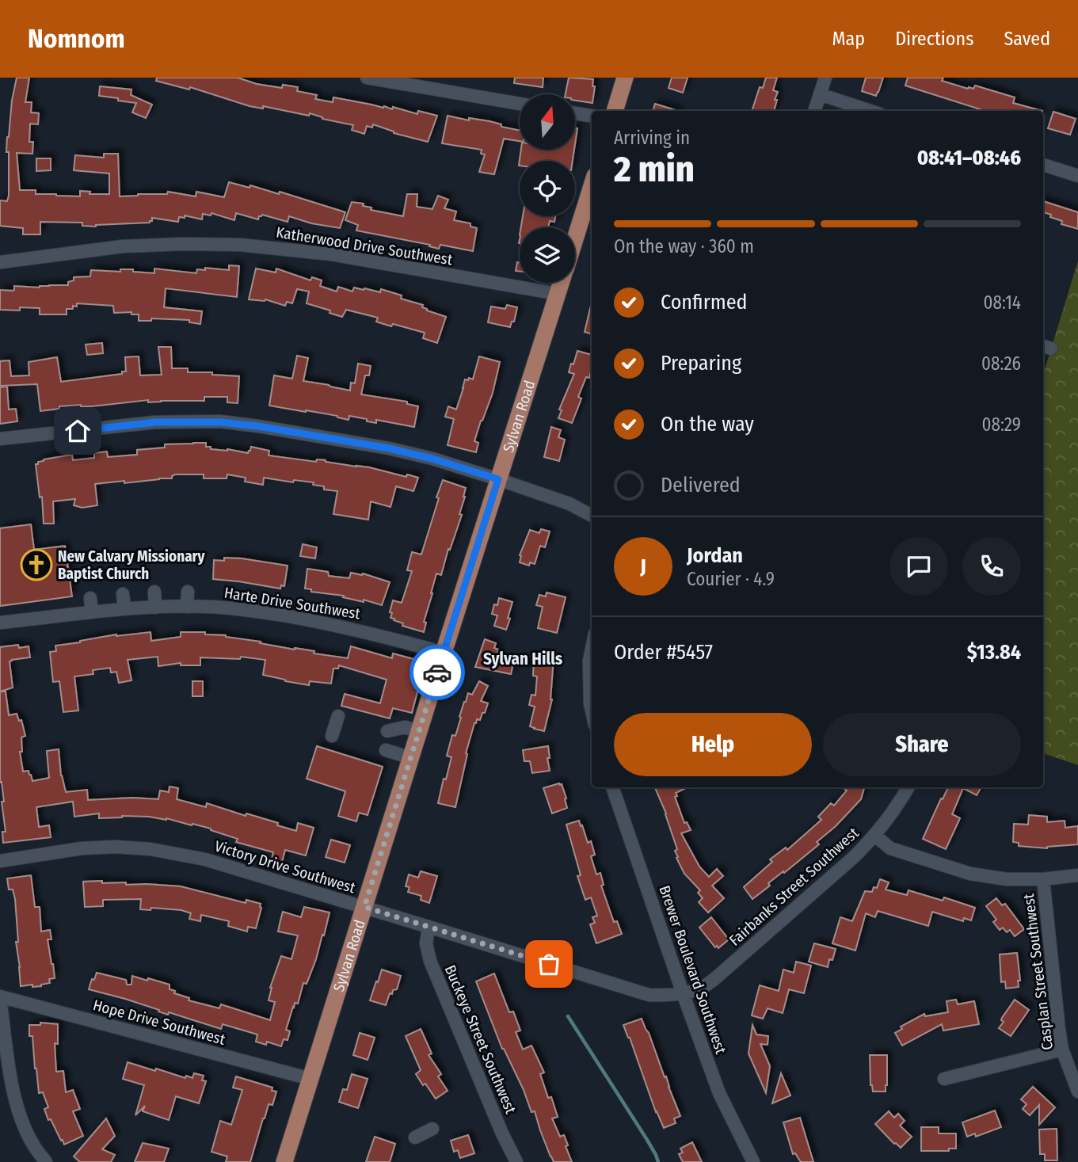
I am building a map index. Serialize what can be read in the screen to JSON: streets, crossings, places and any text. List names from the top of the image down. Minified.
{"streets":{"main road":["Sylvan Road"],"street":["Katherwood Drive Southwest","Harte Drive Southwest","Victory Drive Southwest","Fairbanks Street Southwest","Brewer Boulevard Southwest","Casplan Street Southwest","Hope Drive Southwest","Buckeye Street Southwest"]},"crossings":[["Katherwood Drive Southwest","Sylvan Road"],["Sylvan Road","Harte Drive Southwest"],["Sylvan Road","Victory Drive Southwest"],["Sylvan Road","Hope Drive Southwest"],["Victory Drive Southwest","Fairbanks Street Southwest"],["Victory Drive Southwest","Brewer Boulevard Southwest"],["Victory Drive Southwest","Buckeye Street Southwest"],["Fairbanks Street Southwest","Brewer Boulevard Southwest"]],"districts":["Sylvan Hills"],"places":{"church":["New Calvary Missionary Baptist Church"]},"north":"top","page":{"header":"Nomnom","nav":["Map","Directions","Saved"],"heading":["2 min","Arriving in","08:41–08:46"],"panel":["Jordan","Courier · 4.9","Order #5457","$13.84"],"bar":"On the way · 360 m","list":[["Confirmed","08:14"],["Preparing","08:26"],["On the way","08:29"],"Delivered"],"round":"J","buttons":["Help","Share"]}}
